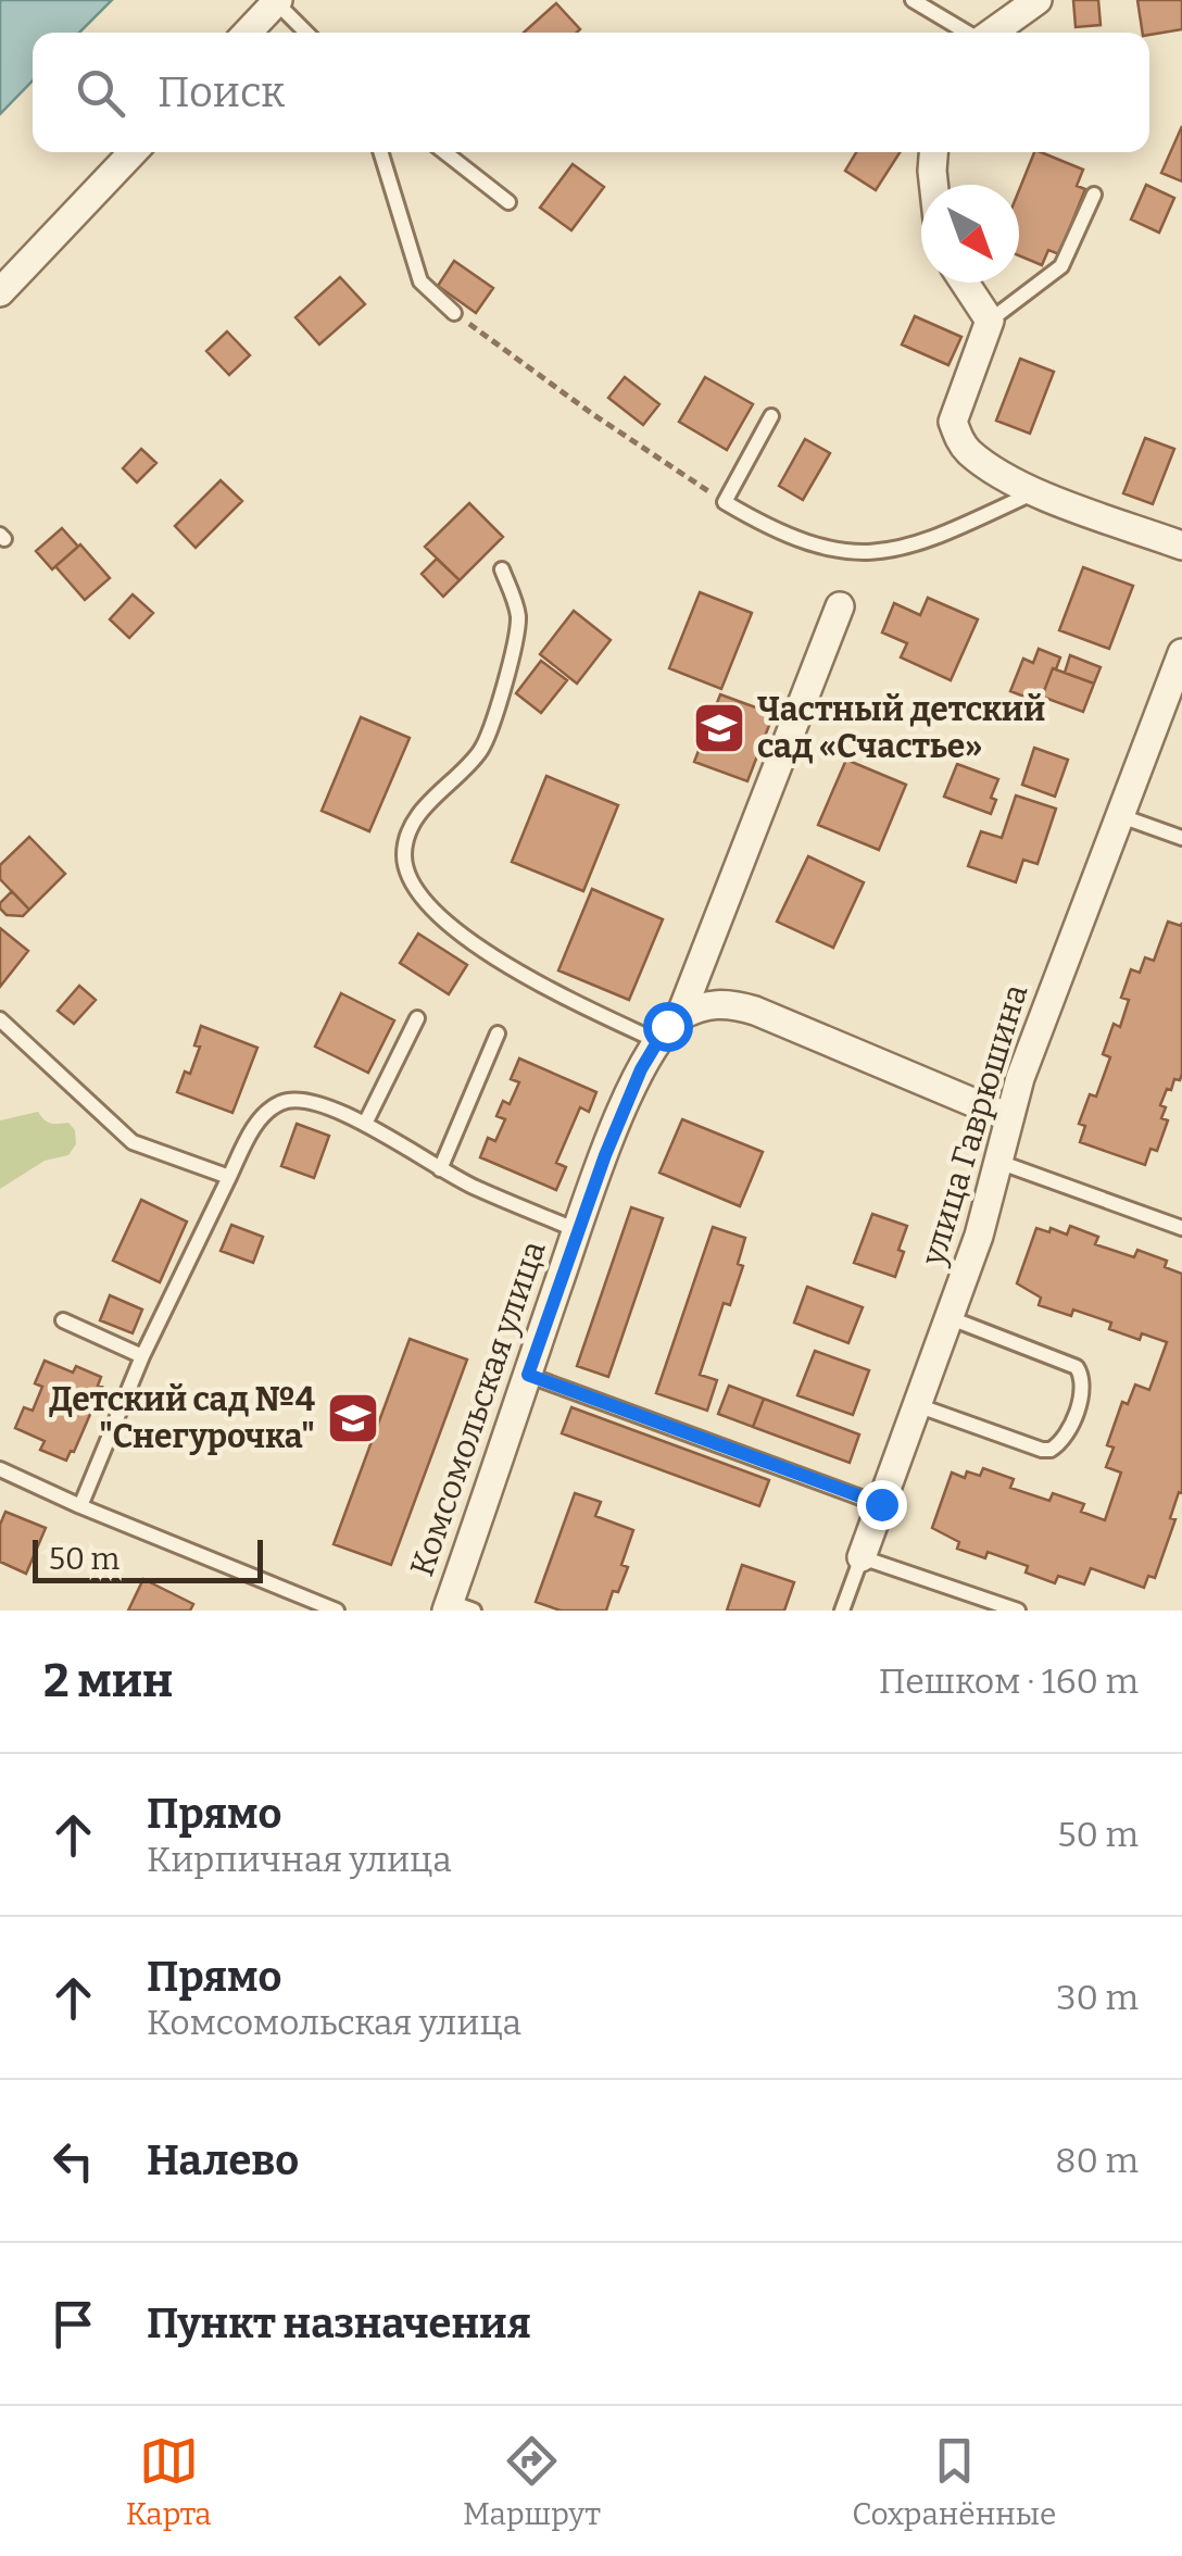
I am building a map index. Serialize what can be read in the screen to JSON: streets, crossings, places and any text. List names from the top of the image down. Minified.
{"streets":{"street":["улица Гаврюшина","Комсомольская улица"]},"places":{"school or university":["Частный детский сад «Счастье»","Детский сад №4 \"Снегурочка\""]},"scale_bar":"50 m","north":"bottom right","page":{"search":"Поиск","scale":"50 m","heading":["2 мин","Пешком · 160 m"],"list":[["Прямо","Кирпичная улица","50 m"],["Прямо","Комсомольская улица","30 m"],["Налево","80 m"],"Пункт назначения"],"nav":["Карта","Маршрут","Сохранённые"]}}
